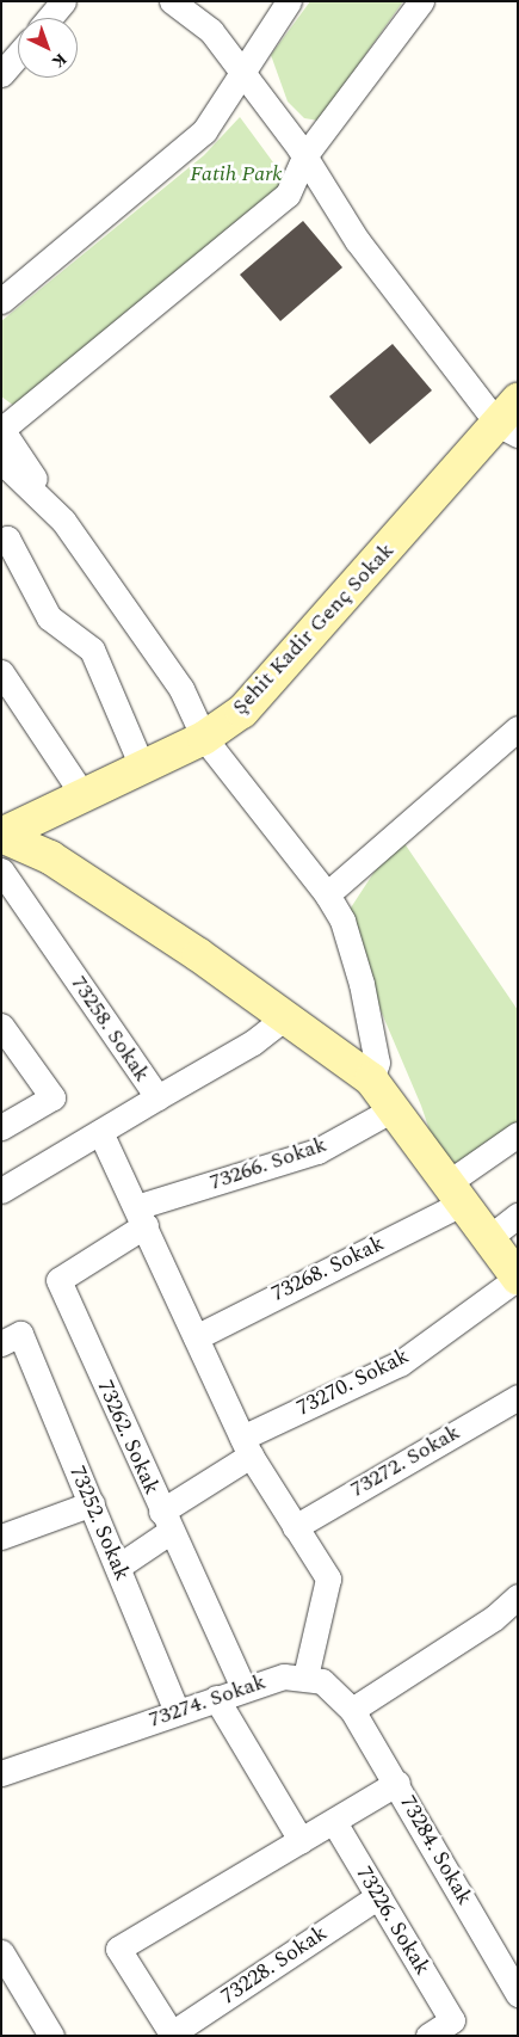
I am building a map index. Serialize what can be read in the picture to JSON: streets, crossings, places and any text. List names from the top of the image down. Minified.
{"streets":{"street":["Şehit Kadir Genç Sokak","73258. Sokak","73266. Sokak","73268. Sokak","73270. Sokak","73262. Sokak","73272. Sokak","73252. Sokak","73274. Sokak","73284. Sokak","73226. Sokak","73228. Sokak"]},"crossings":[["73266. Sokak","73262. Sokak"],["73270. Sokak","73262. Sokak"],["73270. Sokak","73252. Sokak"],["73262. Sokak","73274. Sokak"],["73252. Sokak","73274. Sokak"],["73226. Sokak","73228. Sokak"]],"parks":["Fatih Park"],"north":"bottom right"}
